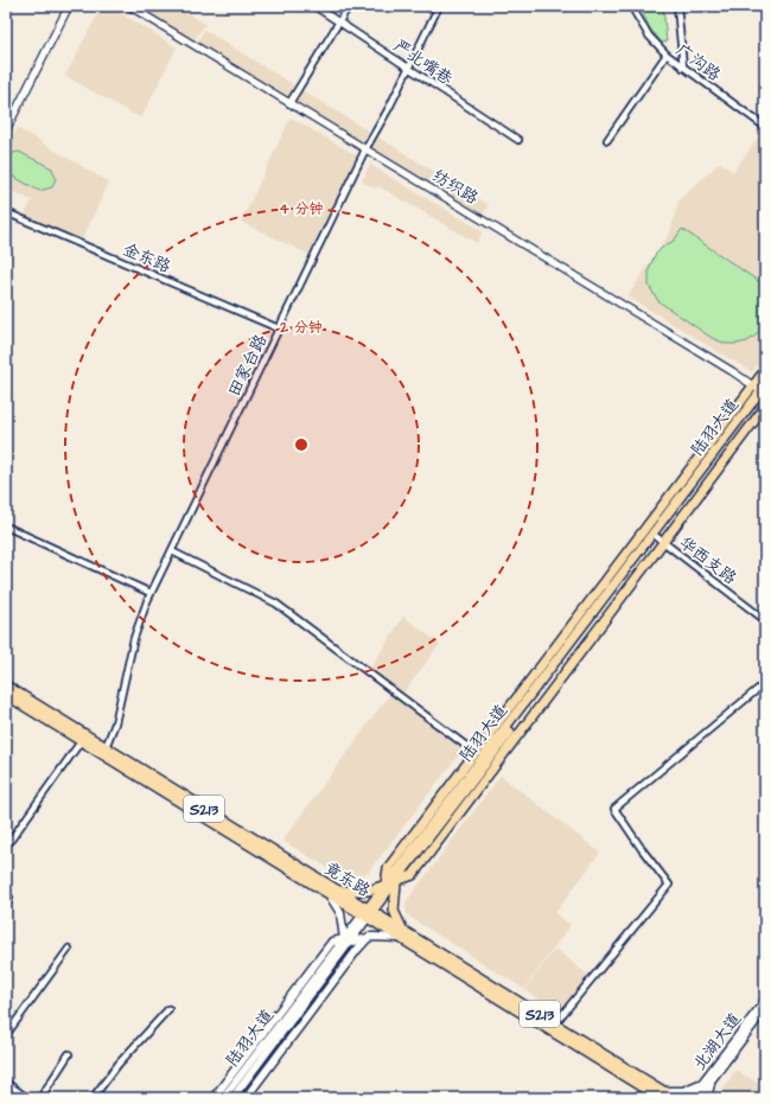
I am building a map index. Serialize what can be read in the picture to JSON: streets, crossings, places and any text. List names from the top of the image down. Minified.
{"streets":{"main road":["陆羽大道","S213","竟东路","北湖大道"],"street":["严北嘴巷","广沟路","纺织路","金东路","田家台路","华西支路"]},"crossings":[["严北嘴巷","田家台路"],["纺织路","田家台路"],["纺织路","陆羽大道"],["金东路","田家台路"],["田家台路","竟东路"],["陆羽大道","华西支路"],["陆羽大道","竟东路"]],"rings":["4 分钟","2 分钟"]}
